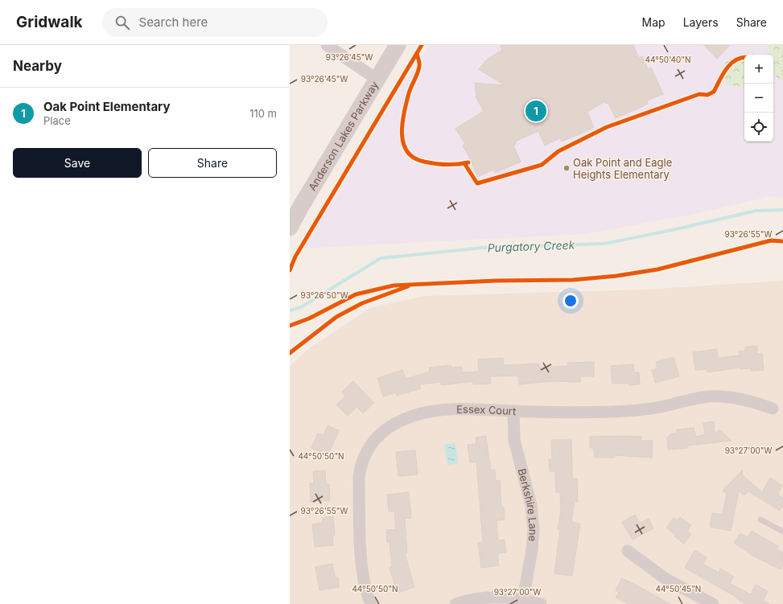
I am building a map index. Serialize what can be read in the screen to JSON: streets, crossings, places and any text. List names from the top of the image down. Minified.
{"streets":{"street":["Anderson Lakes Parkway","Essex Court","Berkshire Lane"]},"crossings":[["Essex Court","Berkshire Lane"]],"water":["Purgatory Creek"],"places":["Oak Point and Eagle Heights Elementary"],"page":{"header":"Gridwalk","search":"Search here","nav":["Map","Layers","Share"],"heading":"Nearby","map_buttons":["+","−"],"list":[{"mark":"1","name":"Oak Point Elementary","note":"Place","value":"110 m"}],"pins":"1","buttons":["Save","Share"]},"coordinates":["93°26'45\"W","44°50'40\"N","93°26'55\"W","93°26'50\"W","93°27'00\"W","44°50'50\"N","44°50'45\"N"]}
